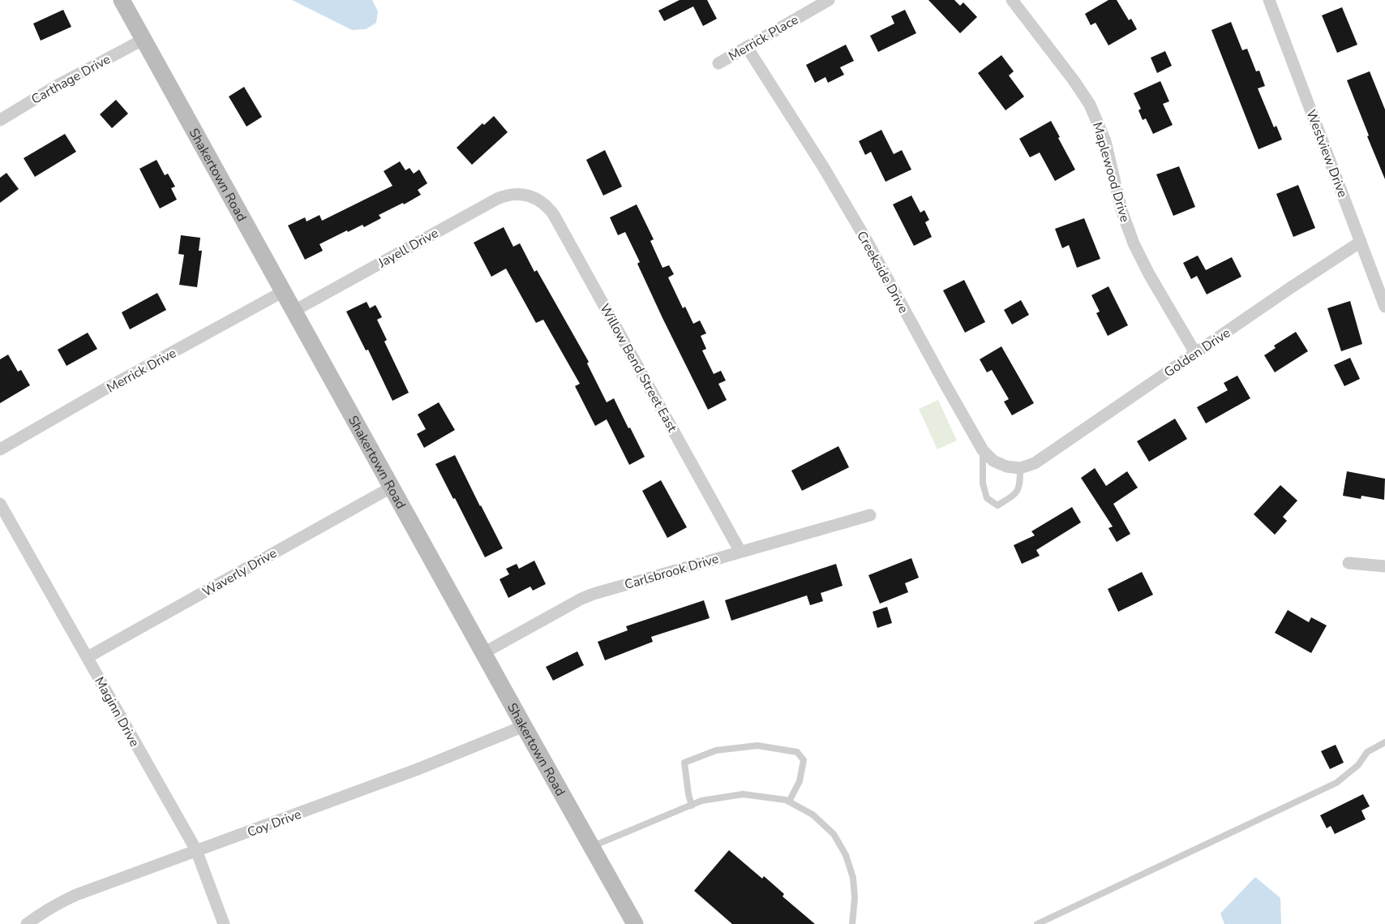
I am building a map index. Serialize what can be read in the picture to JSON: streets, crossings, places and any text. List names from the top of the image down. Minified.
{"streets":{"street":["Merrick Place","Carthage Drive","Westview Drive","Maplewood Drive","Shakertown Road","Jayell Drive","Creekside Drive","Golden Drive","Willow Bend Street East","Merrick Drive","Carlsbrook Drive","Waverly Drive","Maginn Drive","Coy Drive"]},"crossings":[["Merrick Place","Creekside Drive"],["Carthage Drive","Shakertown Road"],["Westview Drive","Golden Drive"],["Maplewood Drive","Golden Drive"],["Shakertown Road","Jayell Drive"],["Shakertown Road","Merrick Drive"],["Shakertown Road","Carlsbrook Drive"],["Shakertown Road","Waverly Drive"],["Shakertown Road","Coy Drive"],["Jayell Drive","Willow Bend Street East"],["Creekside Drive","Golden Drive"],["Willow Bend Street East","Carlsbrook Drive"],["Waverly Drive","Maginn Drive"],["Maginn Drive","Coy Drive"]]}
